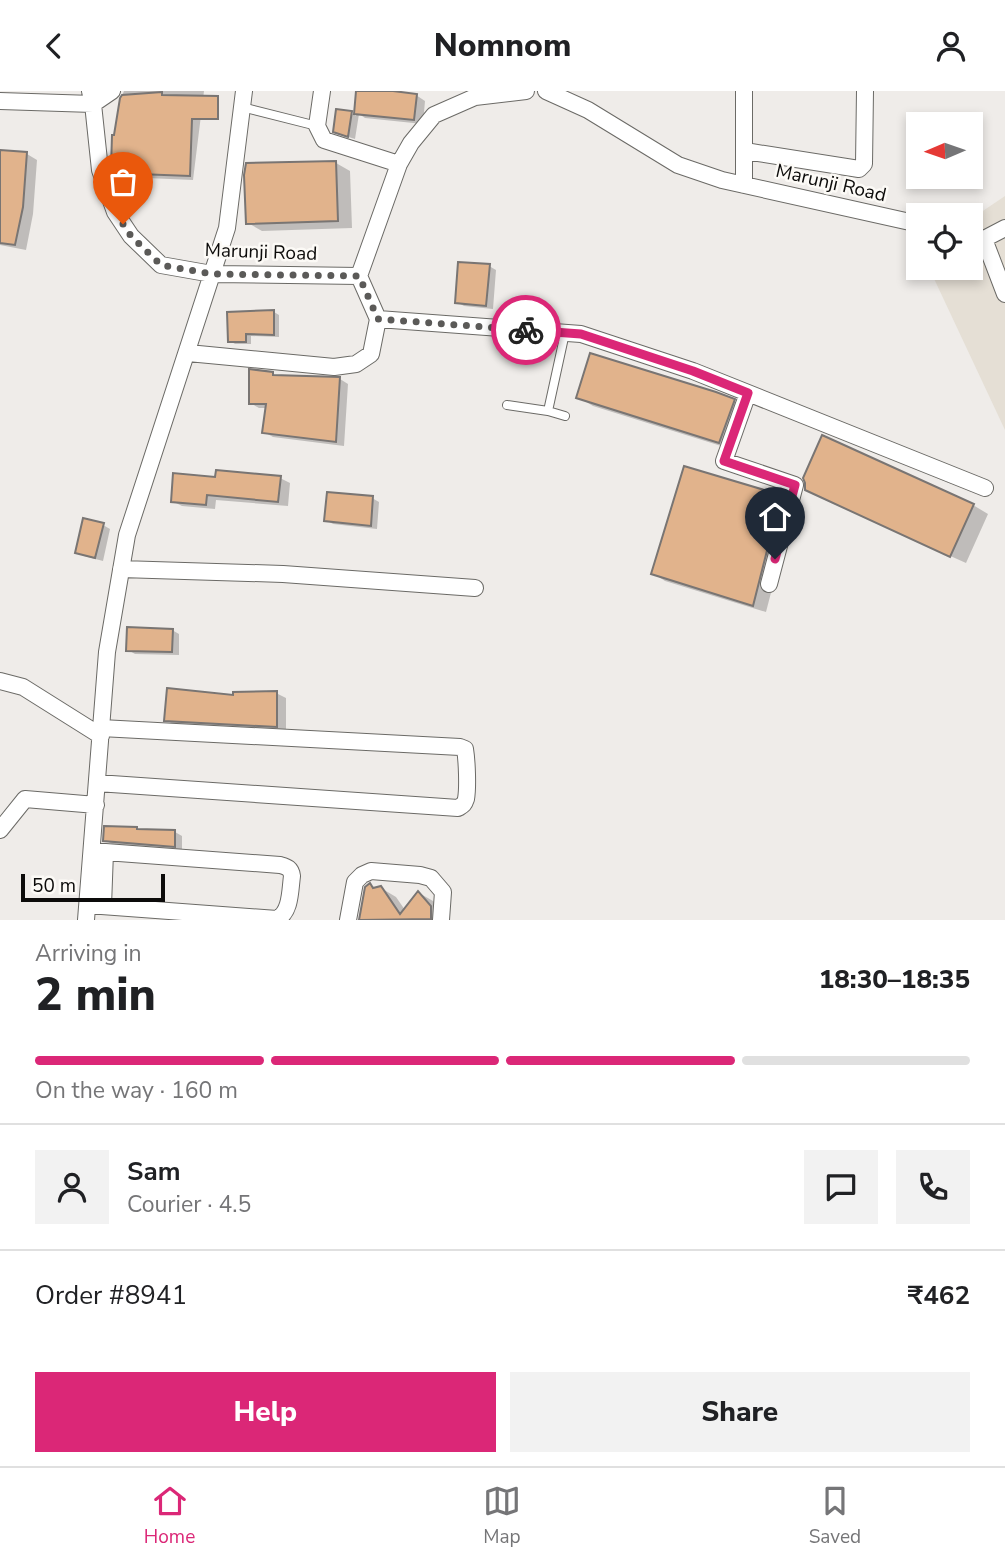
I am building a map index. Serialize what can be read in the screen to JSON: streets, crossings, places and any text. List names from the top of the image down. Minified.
{"streets":{"street":["Marunji Road"]},"scale_bar":"50 m","north":"left","page":{"header":"Nomnom","scale":"50 m","heading":["2 min","Arriving in","18:30–18:35"],"panel":["Sam","Courier · 4.5","Order #8941","₹462"],"bar":"On the way · 160 m","buttons":["Help","Share"],"tabs":["Home","Map","Saved"]}}
